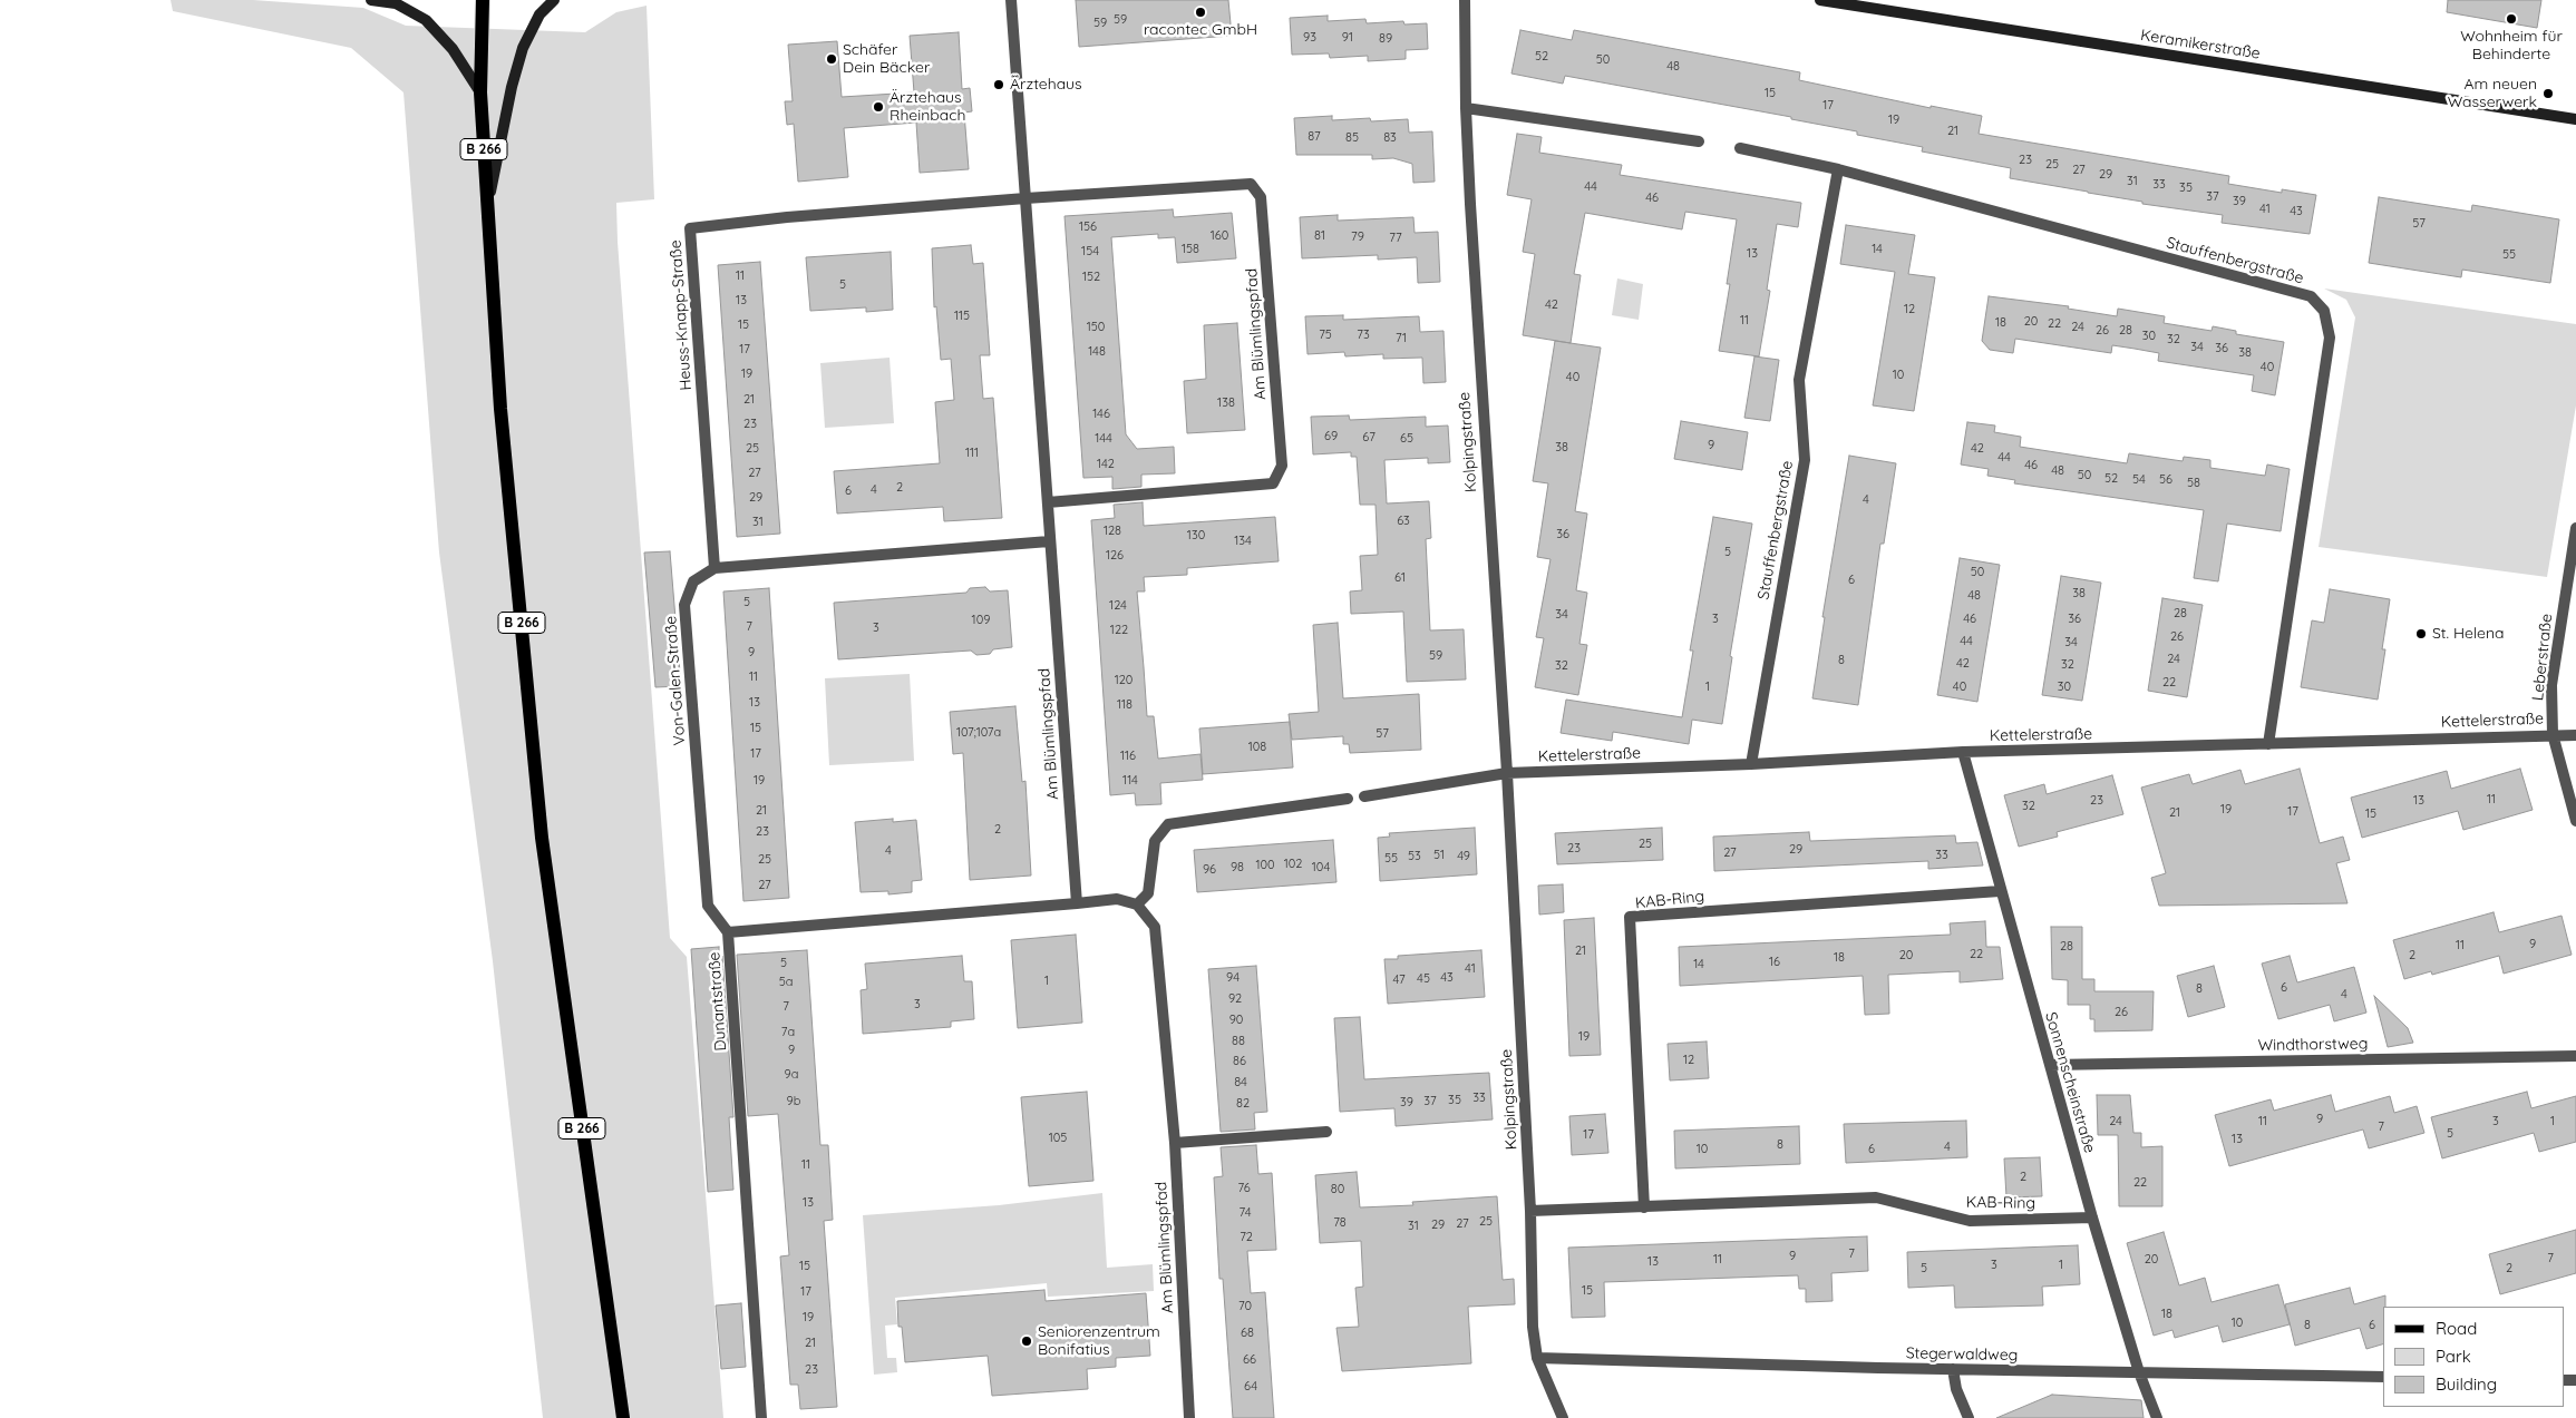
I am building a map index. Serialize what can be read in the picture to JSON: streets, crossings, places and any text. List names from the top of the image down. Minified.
{"streets":{"main road":["B 266"],"street":["Keramikerstraße","Stauffenbergstraße","Heuss-Knapp-Straße","Am Blümlingspfad","Kolpingstraße","Leberstraße","Von-Galen-Straße","Kettelerstraße","KAB-Ring","Dunantstraße","Windthorstweg","Sonnenscheinstraße","Stegerwaldweg"]},"crossings":[["Stauffenbergstraße","Kettelerstraße"],["Heuss-Knapp-Straße","Am Blümlingspfad"],["Heuss-Knapp-Straße","Von-Galen-Straße"],["Am Blümlingspfad","Dunantstraße"],["Kolpingstraße","Kettelerstraße"],["Kolpingstraße","KAB-Ring"],["Kolpingstraße","Stegerwaldweg"],["Leberstraße","Kettelerstraße"],["Von-Galen-Straße","Dunantstraße"],["Kettelerstraße","Sonnenscheinstraße"],["KAB-Ring","Sonnenscheinstraße"],["Windthorstweg","Sonnenscheinstraße"],["Sonnenscheinstraße","Stegerwaldweg"]],"places":["racontec GmbH","Wohnheim für Behinderte","Schäfer Dein Bäcker","Ärztehaus","Am neuen Wasserwerk","Ärztehaus Rheinbach","St. Helena","Seniorenzentrum Bonifatius"],"house_numbers":["59","59","93","91","89","52","50","48","15","17","19","21","87","85","83","23","25","27","29","31","33","44","35","37","46","39","41","43","57","156","160","81","79","77","158","14","154","13","55","11","152","5","13","42","12","115","11","20","18","22","15","150","24","26","28","75","73","30","71","32","34","36","17","148","38","40","19","10","40","21","138","146","23","69","67","144","65","9","38","25","42","111","44","142","46","48","27","50","52","54","56","58","2","4","6","29","4","63","31","128","36","130","134","5","126","50","61","6","38","48","5","124","28","34","3","46","36","109","7","3","122","26","44","34","9","59","24","8","42","32","32","11","120","22","1","40","30","13","118","15","107;107a","57","108","17","116","19","114","11","23","13","32","19","21","17","21","15","2","23","25","23","29","4","27","51","33","53","49","55","25","102","100","98","104","96","27","9","11","28","21","22","20","2","18","16","5","14","41","94","43","45","47","1","5a","6","8","4","92","3","7","26","90","7a","19","88","9","12","86","9a","84","33","35","9b","37","39","82","9","24","11","3","1","7","5","17","105","13","8","4","10","6","11","2","22","76","80","13","74","25","78","27","29","31","72","7","9","7","11","20","13","3","1","15","5","2","15","17","70","18","19","10","8","6","68","21","66","23","64"],"legend":["Road","Park","Building"]}
